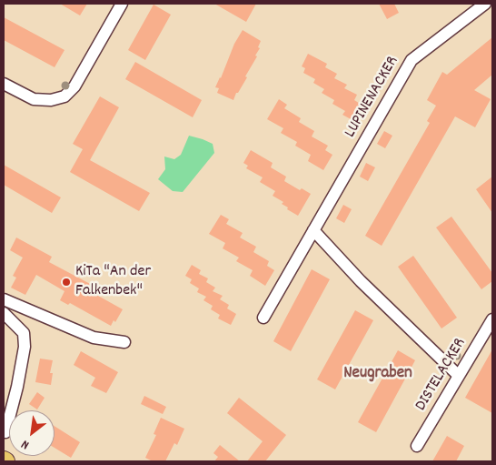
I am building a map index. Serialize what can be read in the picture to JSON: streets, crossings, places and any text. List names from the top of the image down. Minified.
{"streets":{"street":["LUPINENACKER","DISTELACKER"]},"districts":["Neugraben"],"places":["KiTa \"An der Falkenbek\""],"north":"bottom left"}
